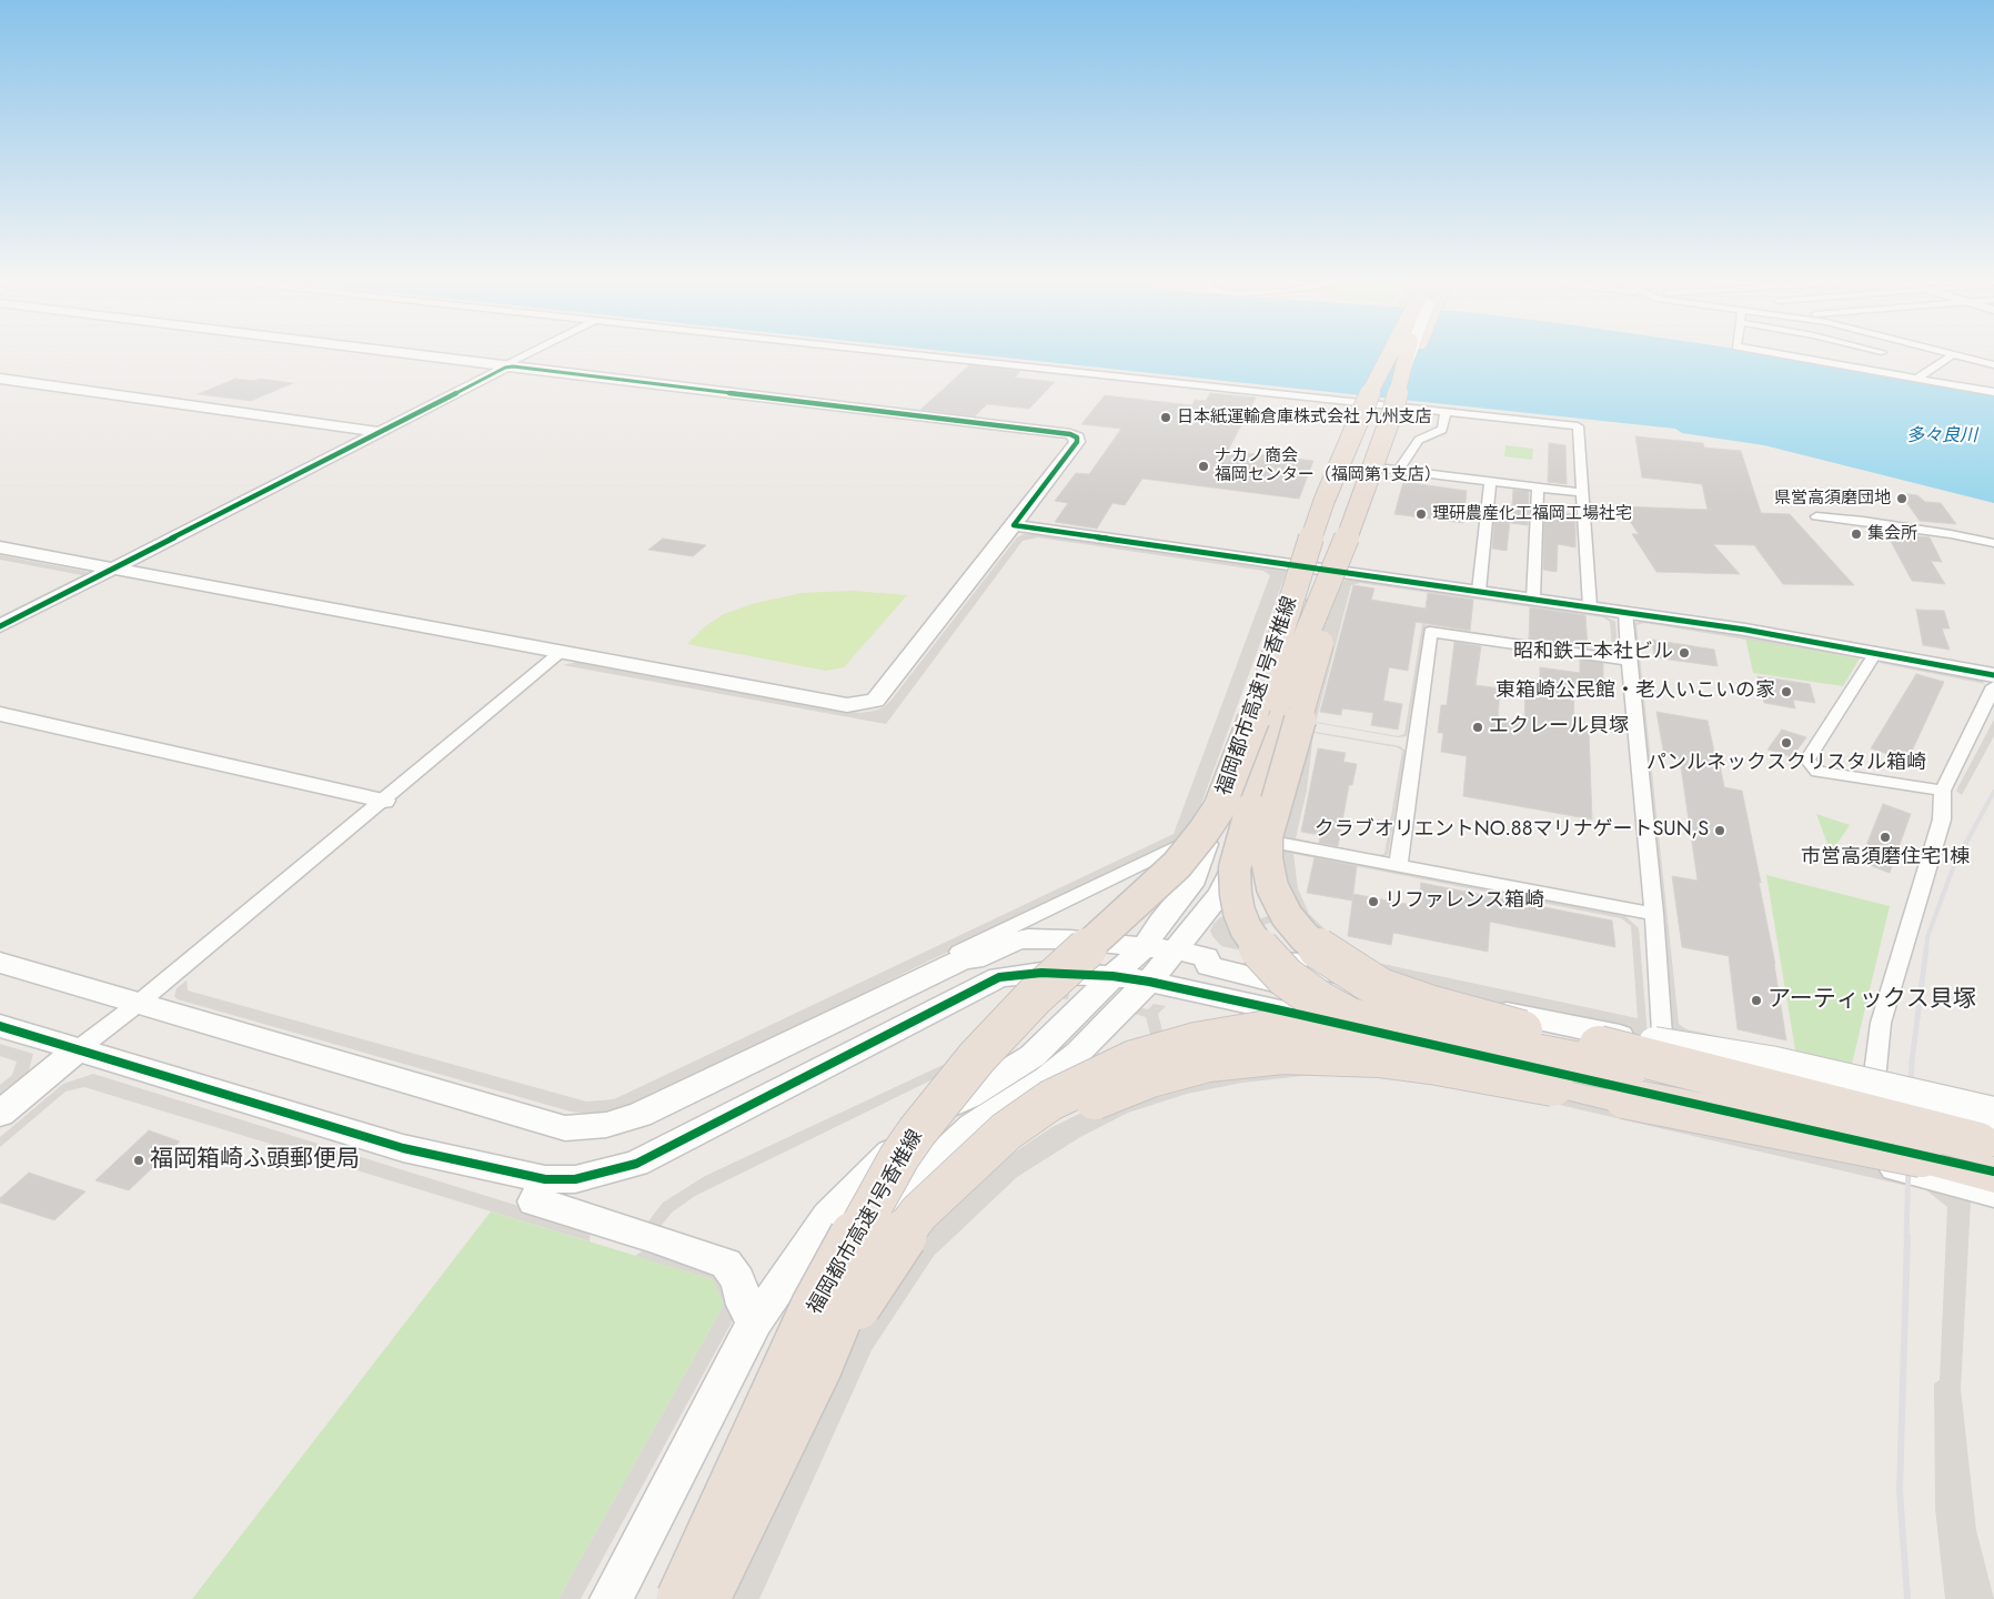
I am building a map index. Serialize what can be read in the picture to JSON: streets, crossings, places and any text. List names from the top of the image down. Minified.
{"streets":{"highway":["福岡都市高速1号香椎線"]},"water":["多々良川"],"places":["日本紙運輸倉庫株式会社 九州支店","ナカノ商会 福岡センター（福岡第１支店）","県営高須磨団地","理研農産化工福岡工場社宅","集会所","昭和鉄工本社ビル","東箱崎公民館・老人いこいの家","エクレール貝塚","パンルネックスクリスタル箱崎","クラブオリエントNO.88マリナゲートSUN,S","市営高須磨住宅1棟","リファレンス箱崎","アーティックス貝塚","福岡箱崎ふ頭郵便局"]}
